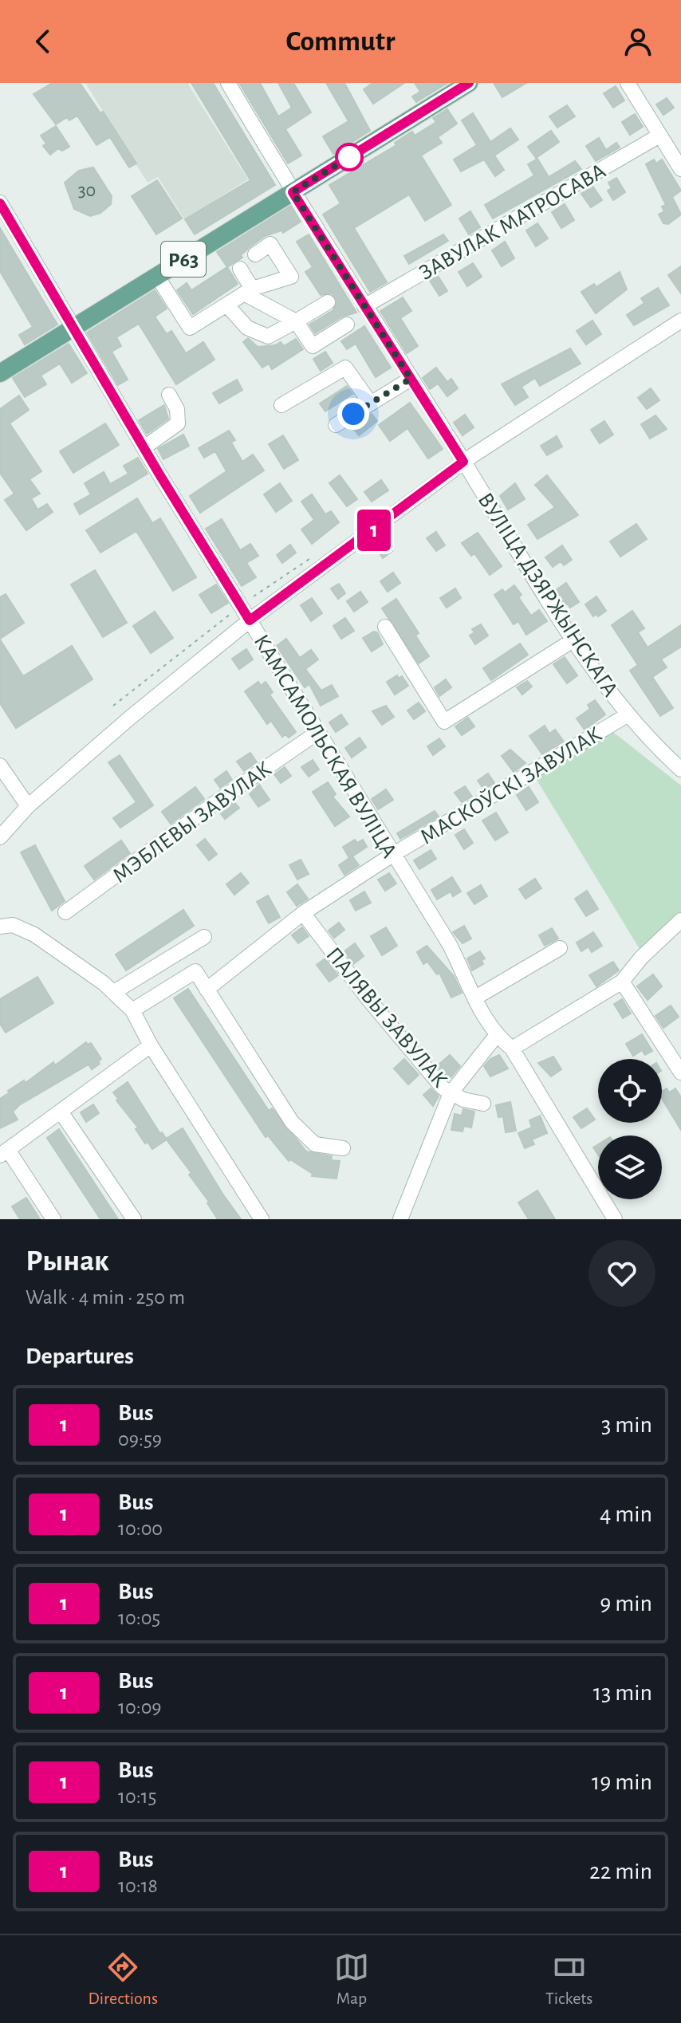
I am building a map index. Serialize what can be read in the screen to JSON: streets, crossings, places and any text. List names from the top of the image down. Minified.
{"streets":{"main road":["Р63"],"street":["ЗАВУЛАК МАТРОСАВА","ВУЛІЦА ДЗЯРЖЫНСКАГА","КАМСАМОЛЬСКАЯ ВУЛІЦА","МАСКОЎСКІ ЗАВУЛАК","МЭБЛЕВЫ ЗАВУЛАК","ПАЛЯВЫ ЗАВУЛАК"]},"crossings":[["ЗАВУЛАК МАТРОСАВА","ВУЛІЦА ДЗЯРЖЫНСКАГА"],["Р63","ВУЛІЦА ДЗЯРЖЫНСКАГА"],["Р63","КАМСАМОЛЬСКАЯ ВУЛІЦА"],["ВУЛІЦА ДЗЯРЖЫНСКАГА","МАСКОЎСКІ ЗАВУЛАК"],["КАМСАМОЛЬСКАЯ ВУЛІЦА","МАСКОЎСКІ ЗАВУЛАК"],["КАМСАМОЛЬСКАЯ ВУЛІЦА","МЭБЛЕВЫ ЗАВУЛАК"],["МАСКОЎСКІ ЗАВУЛАК","ПАЛЯВЫ ЗАВУЛАК"]],"lines":["bus line 1"],"house_numbers":["30"],"page":{"header":"Commutr","on_map":"1","heading":[["Рынак","Walk · 4 min · 250 m"],"Departures"],"list":[{"mark":"1","name":"Bus","note":"09:59","value":"3 min"},{"mark":"1","name":"Bus","note":"10:00","value":"4 min"},{"mark":"1","name":"Bus","note":"10:05","value":"9 min"},{"mark":"1","name":"Bus","note":"10:09","value":"13 min"},{"mark":"1","name":"Bus","note":"10:15","value":"19 min"},{"mark":"1","name":"Bus","note":"10:18","value":"22 min"}],"tabs":["Directions","Map","Tickets"]}}
